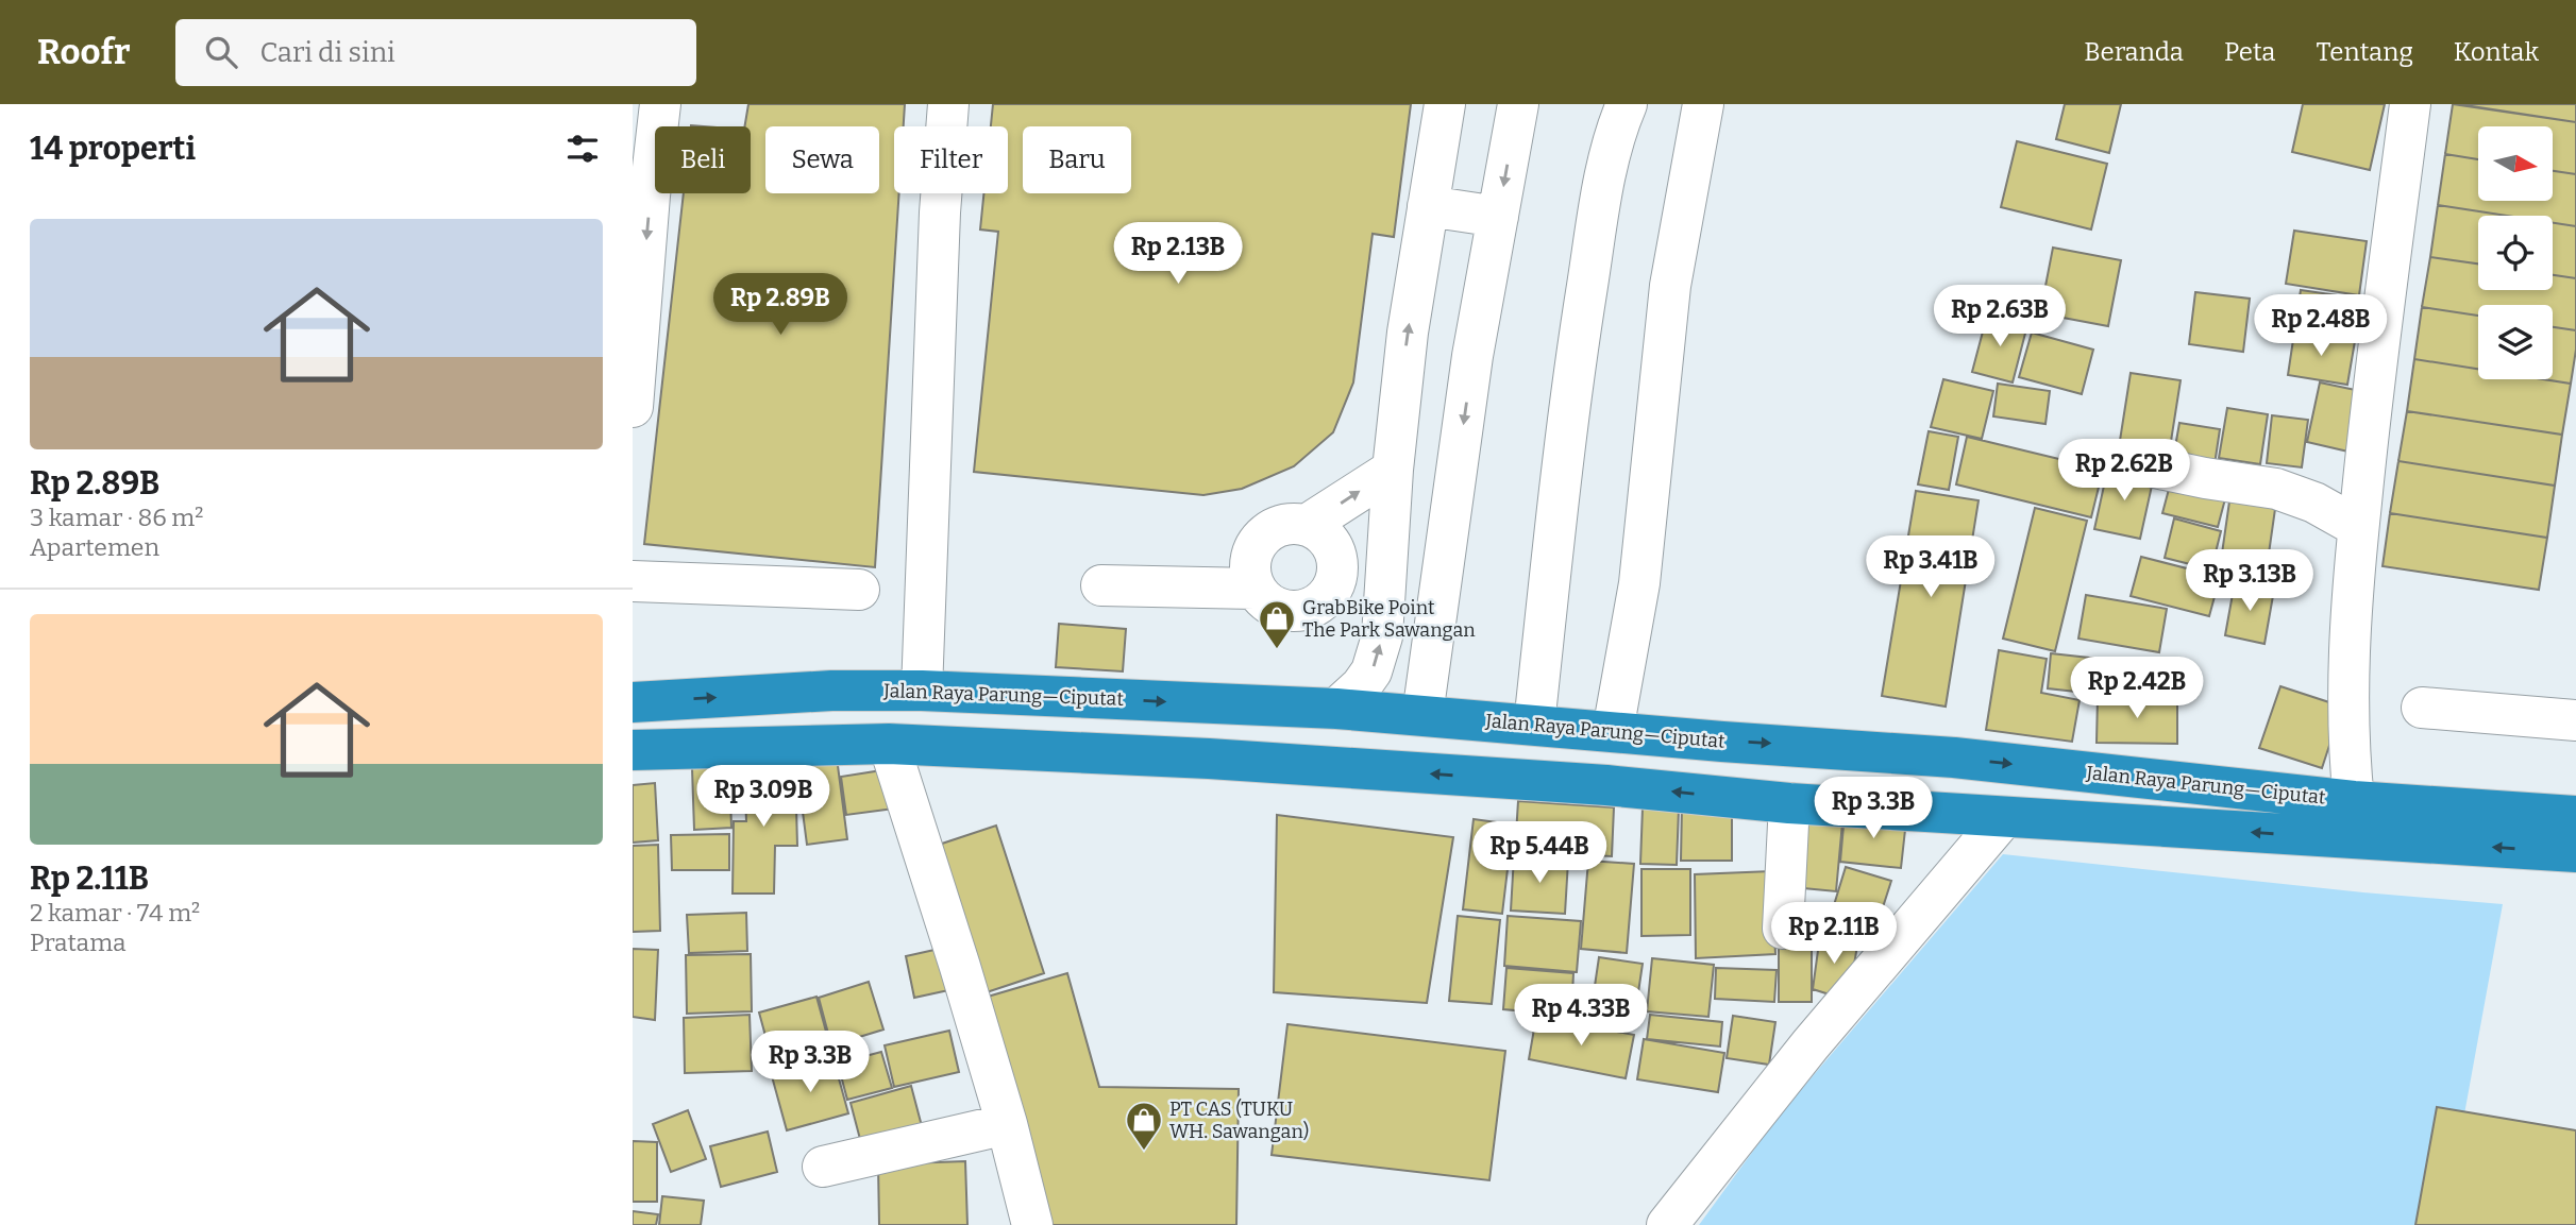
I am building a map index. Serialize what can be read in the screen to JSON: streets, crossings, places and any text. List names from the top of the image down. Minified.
{"streets":{"highway":["Jalan Raya Parung—Ciputat"]},"places":{"shop":["GrabBike Point The Park Sawangan","PT CAS (TUKU WH. Sawangan)"]},"north":"right","page":{"header":"Roofr","search":"Cari di sini","nav":["Beranda","Peta","Tentang","Kontak"],"heading":"14 properti","chip":["Beli","Sewa","Filter","Baru"],"list":[{"name":"Rp 2.89B","note":"3 kamar · 86 m² · Apartemen"},{"name":"Rp 2.11B","note":"2 kamar · 74 m² · Pratama"}],"price":["Rp 2.13B","Rp 2.89B","Rp 2.63B","Rp 2.48B","Rp 2.62B","Rp 3.41B","Rp 3.13B","Rp 2.42B","Rp 3.09B","Rp 3.3B","Rp 5.44B","Rp 2.11B","Rp 4.33B","Rp 3.3B"]}}
